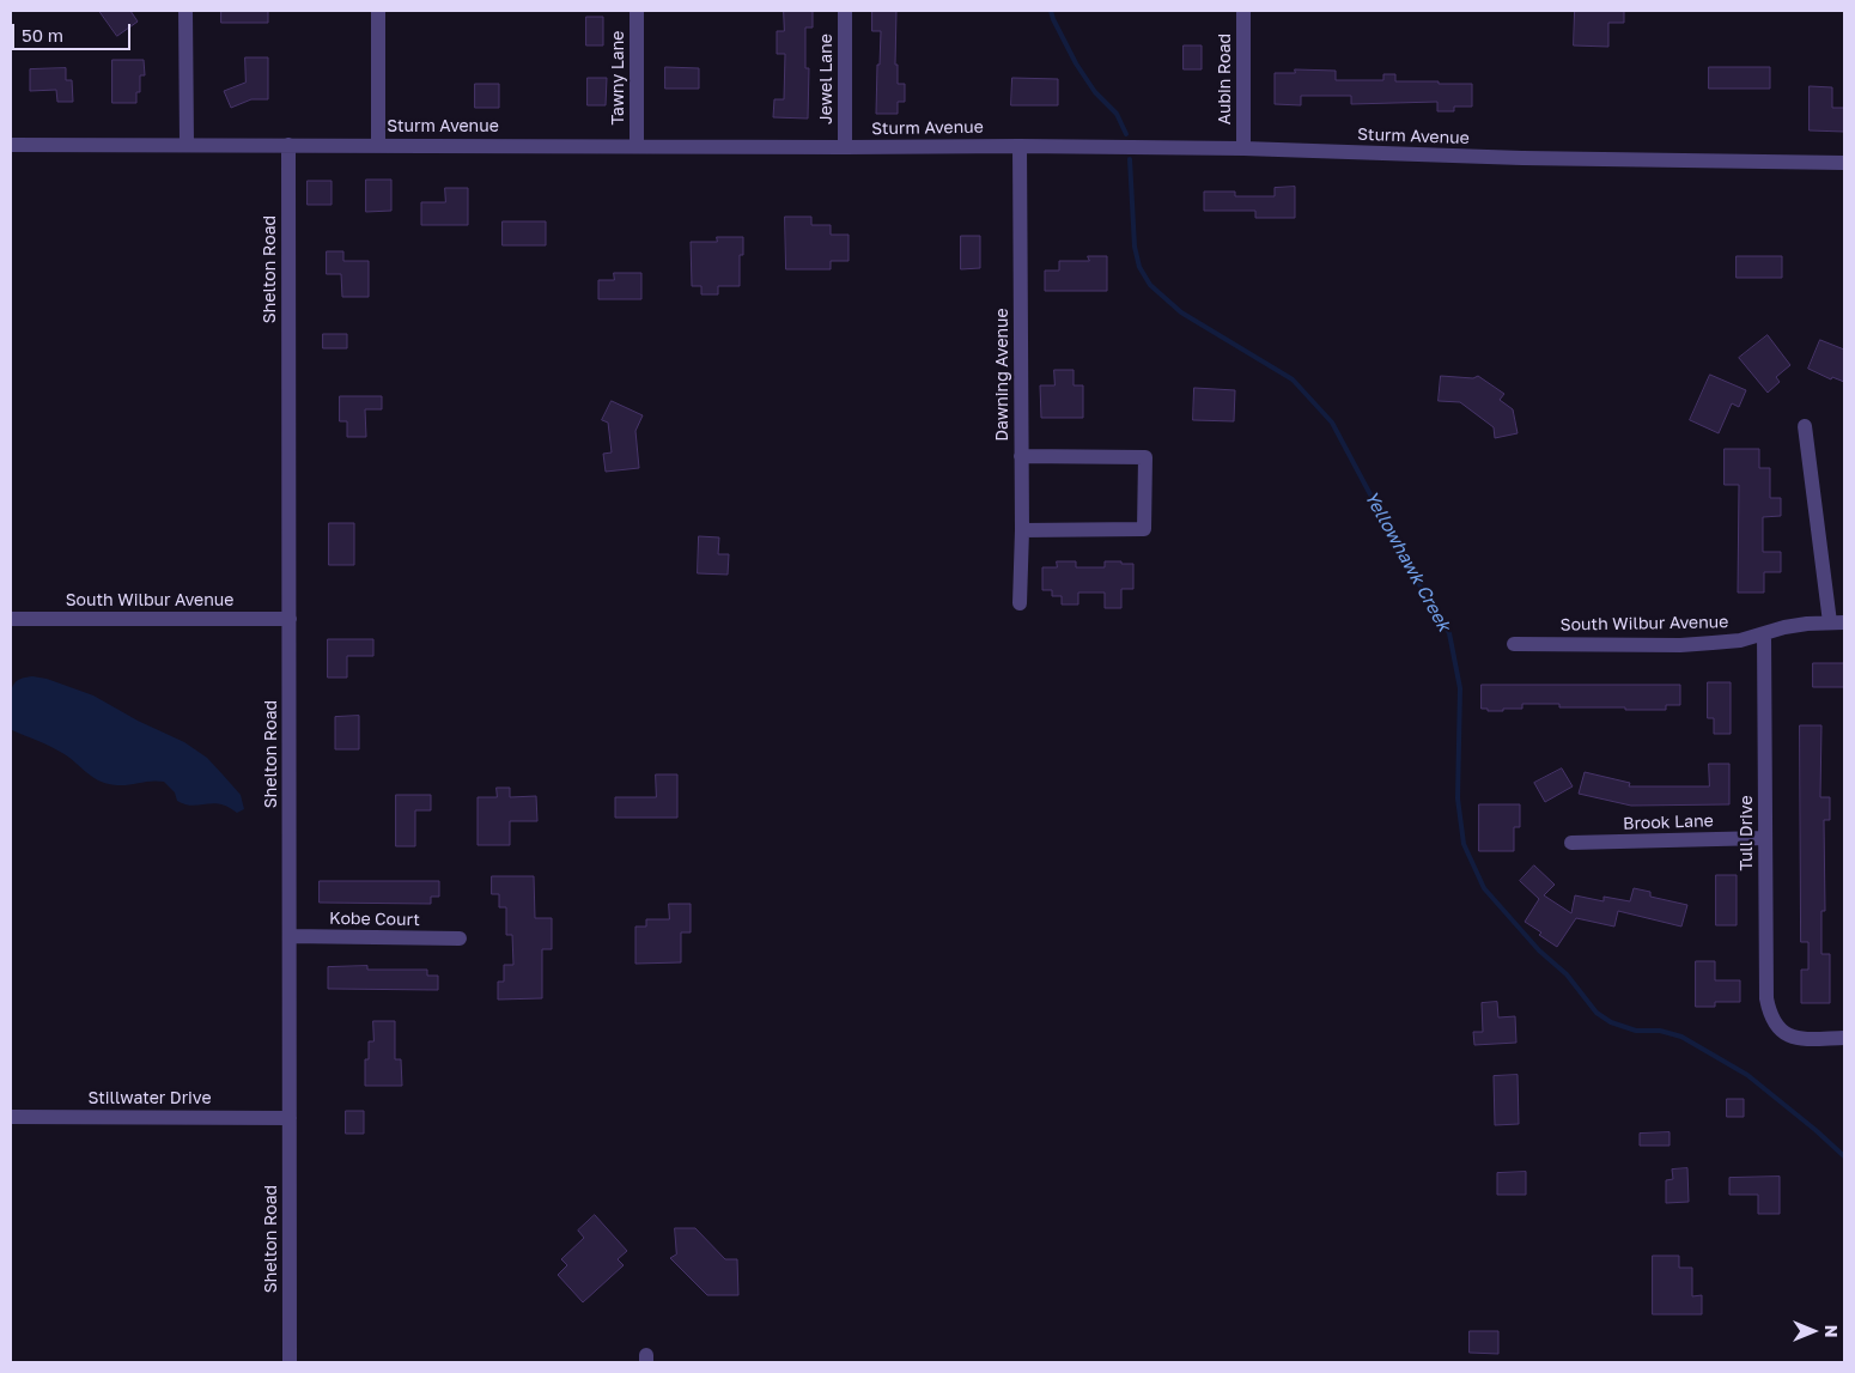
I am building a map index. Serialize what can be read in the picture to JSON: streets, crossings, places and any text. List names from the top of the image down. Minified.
{"streets":{"street":["Tawny Lane","Jewel Lane","Aubin Road","Sturm Avenue","Shelton Road","Dawning Avenue","South Wilbur Avenue","Brook Lane","Tull Drive","Kobe Court","Stillwater Drive"]},"crossings":[["Tawny Lane","Sturm Avenue"],["Jewel Lane","Sturm Avenue"],["Aubin Road","Sturm Avenue"],["Sturm Avenue","Shelton Road"],["Sturm Avenue","Dawning Avenue"],["Shelton Road","South Wilbur Avenue"],["Shelton Road","Kobe Court"],["Shelton Road","Stillwater Drive"],["South Wilbur Avenue","Tull Drive"],["Brook Lane","Tull Drive"]],"water":["Yellowhawk Creek"],"scale_bar":"50 m","north":"right"}
